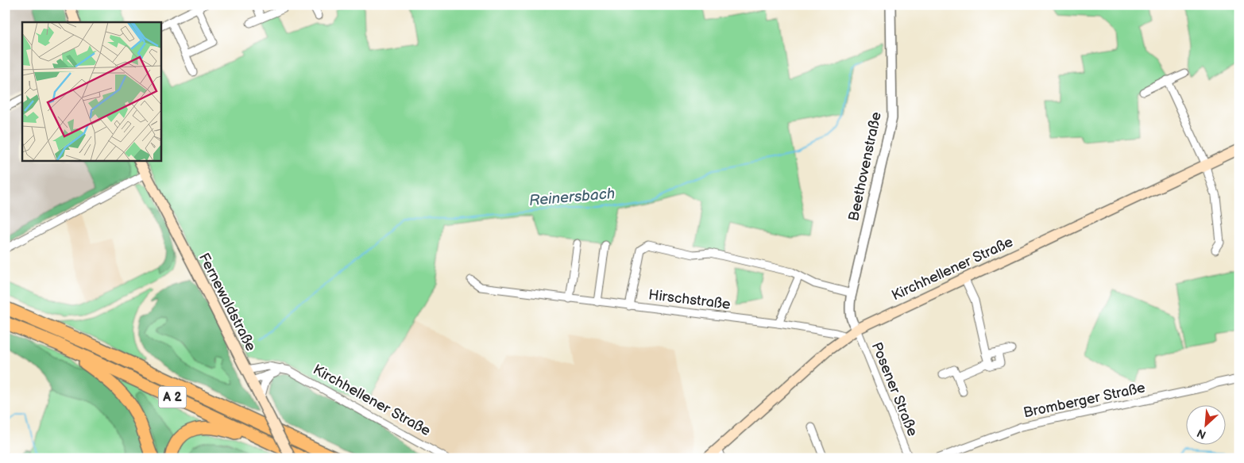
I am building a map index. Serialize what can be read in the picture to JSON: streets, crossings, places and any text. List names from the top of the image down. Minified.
{"streets":{"highway":["A 2"],"main road":["Kirchhellener Straße","Fernewaldstraße"],"street":["Beethovenstraße","Hirschstraße","Posener Straße","Bromberger Straße"]},"crossings":[["Beethovenstraße","Kirchhellener Straße"],["Beethovenstraße","Posener Straße"],["Kirchhellener Straße","Hirschstraße"],["Kirchhellener Straße","Fernewaldstraße"],["Kirchhellener Straße","Posener Straße"],["Fernewaldstraße","A 2"]],"water":["Reinersbach"],"north":"bottom left"}
